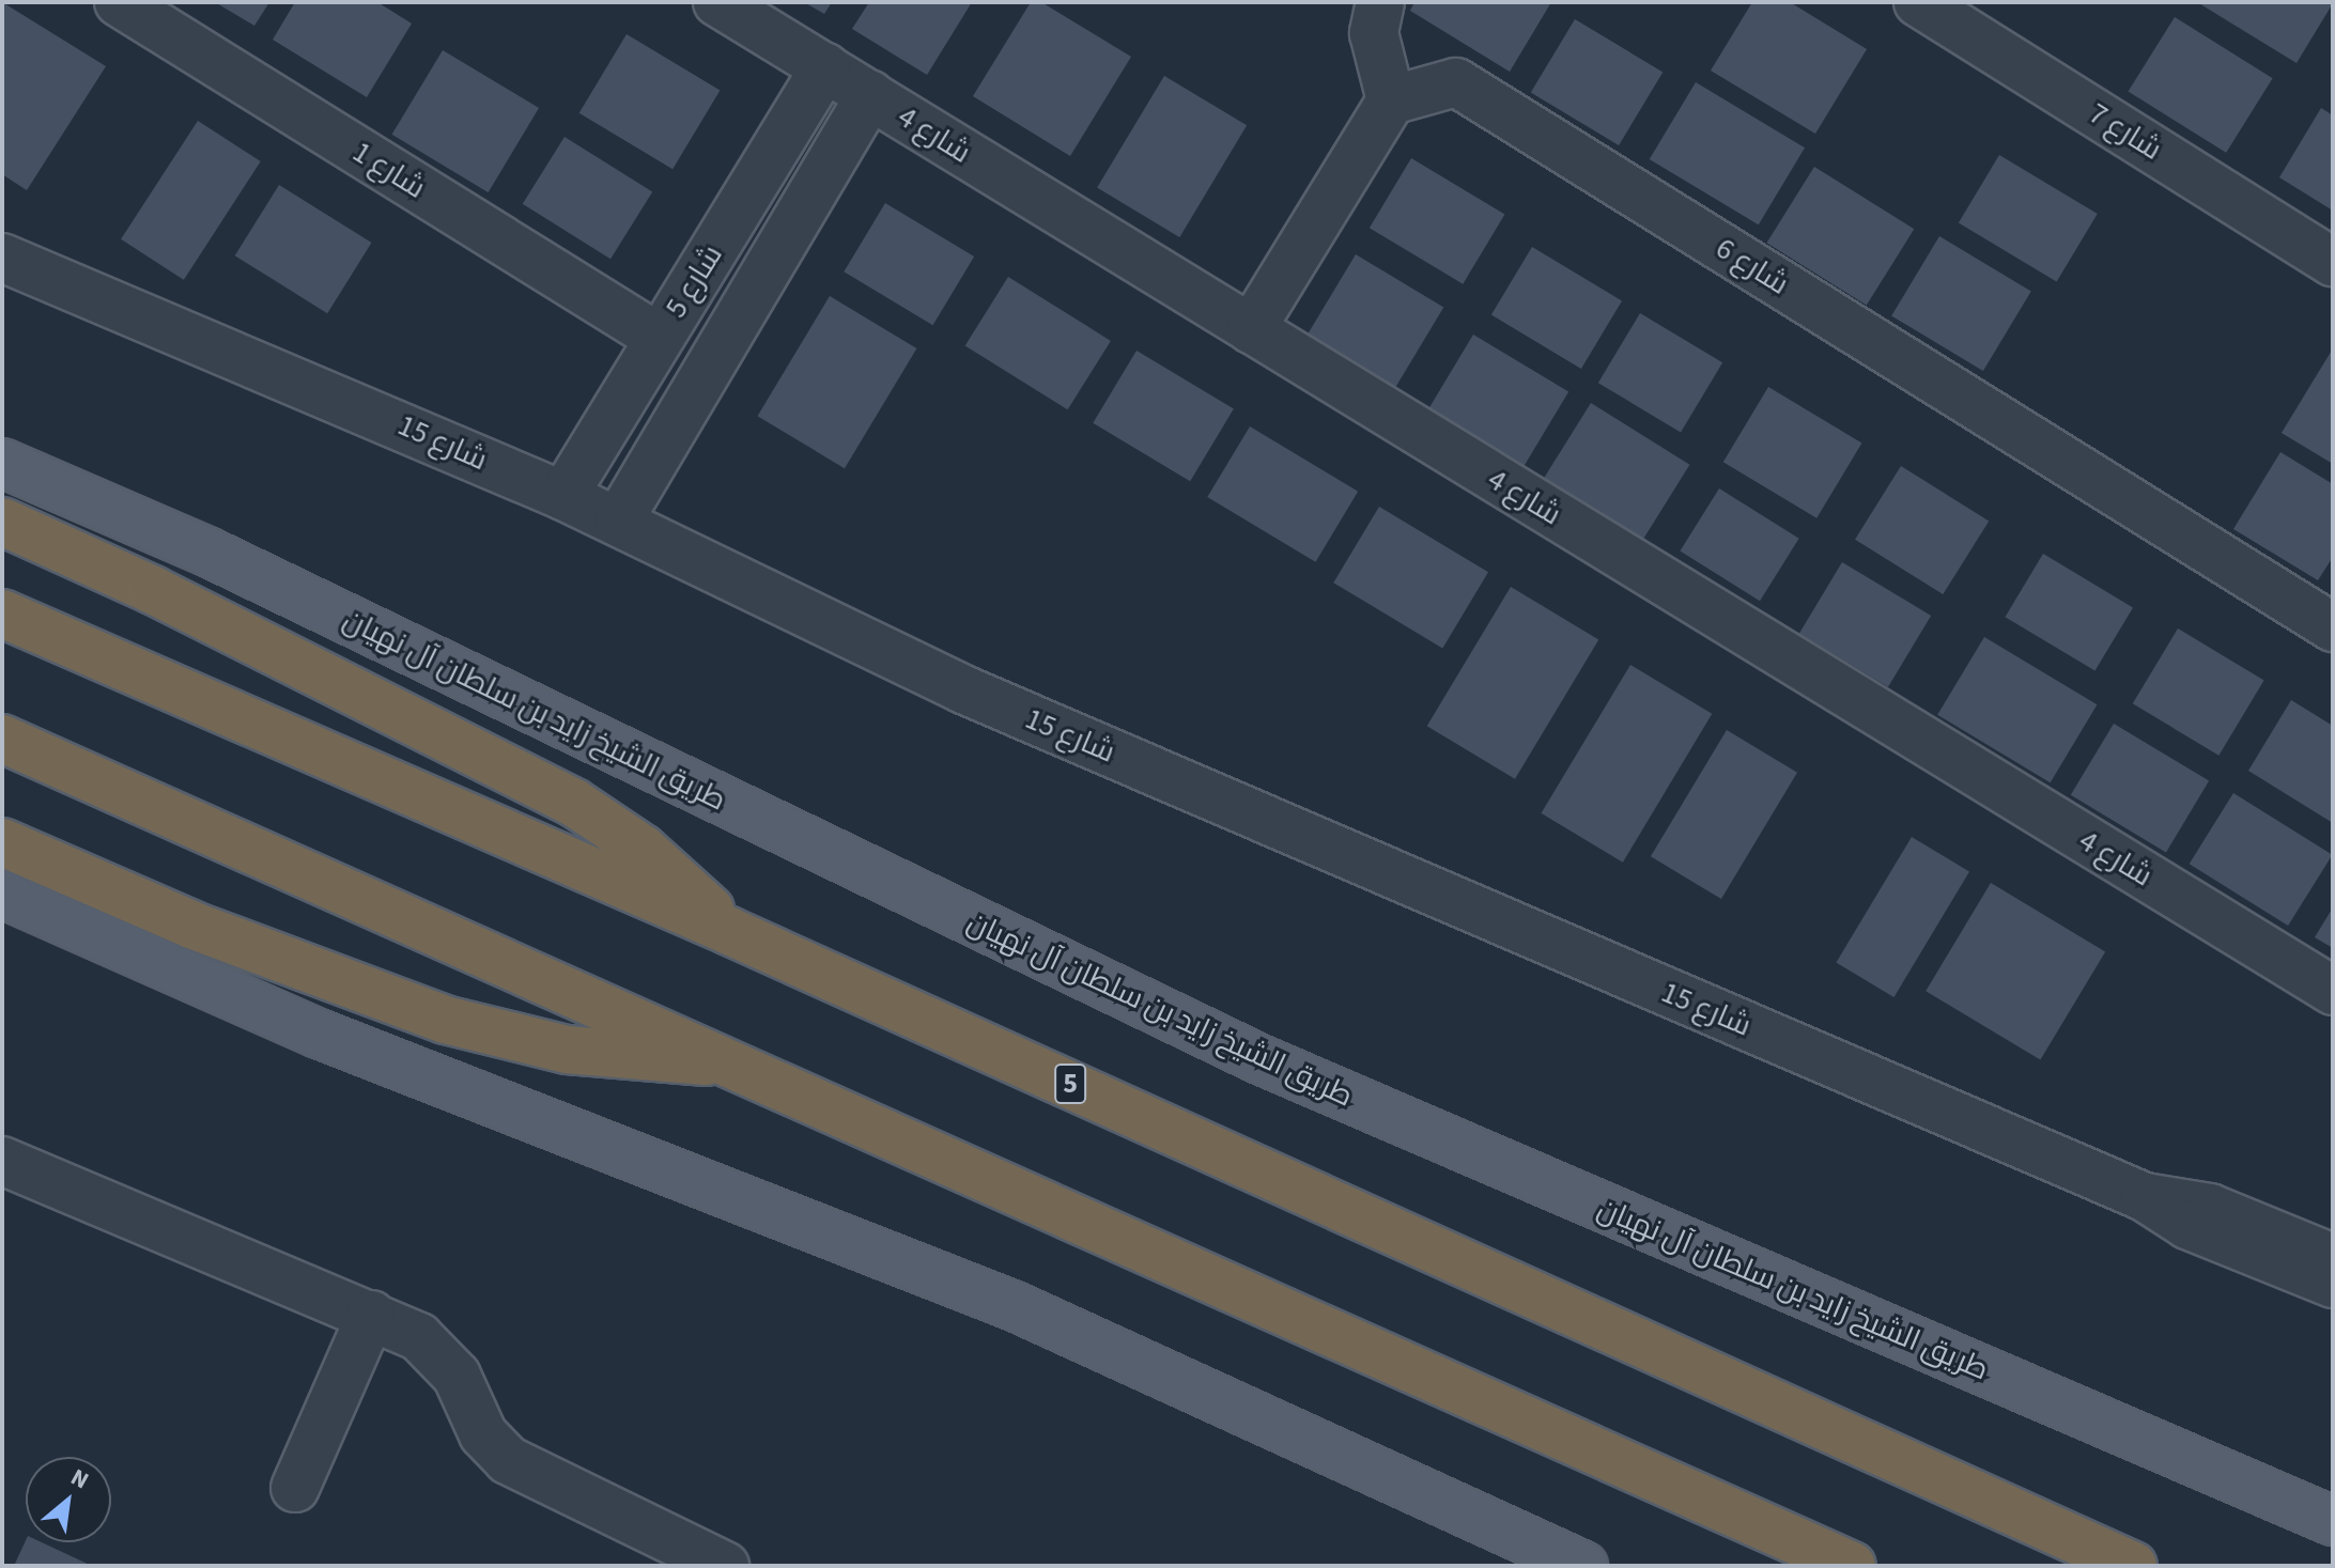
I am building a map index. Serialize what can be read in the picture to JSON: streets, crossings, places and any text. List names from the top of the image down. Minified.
{"streets":{"highway":["5"],"main road":["طريق الشيخ زايد بن سلطان آل نهيان"],"street":["شارع 7","شارع 4","شارع 1","شارع 6","شارع 5","شارع 15"]},"crossings":[["شارع 4","شارع 5"],["شارع 1","شارع 5"],["شارع 5","شارع 15"]],"north":"top right"}
